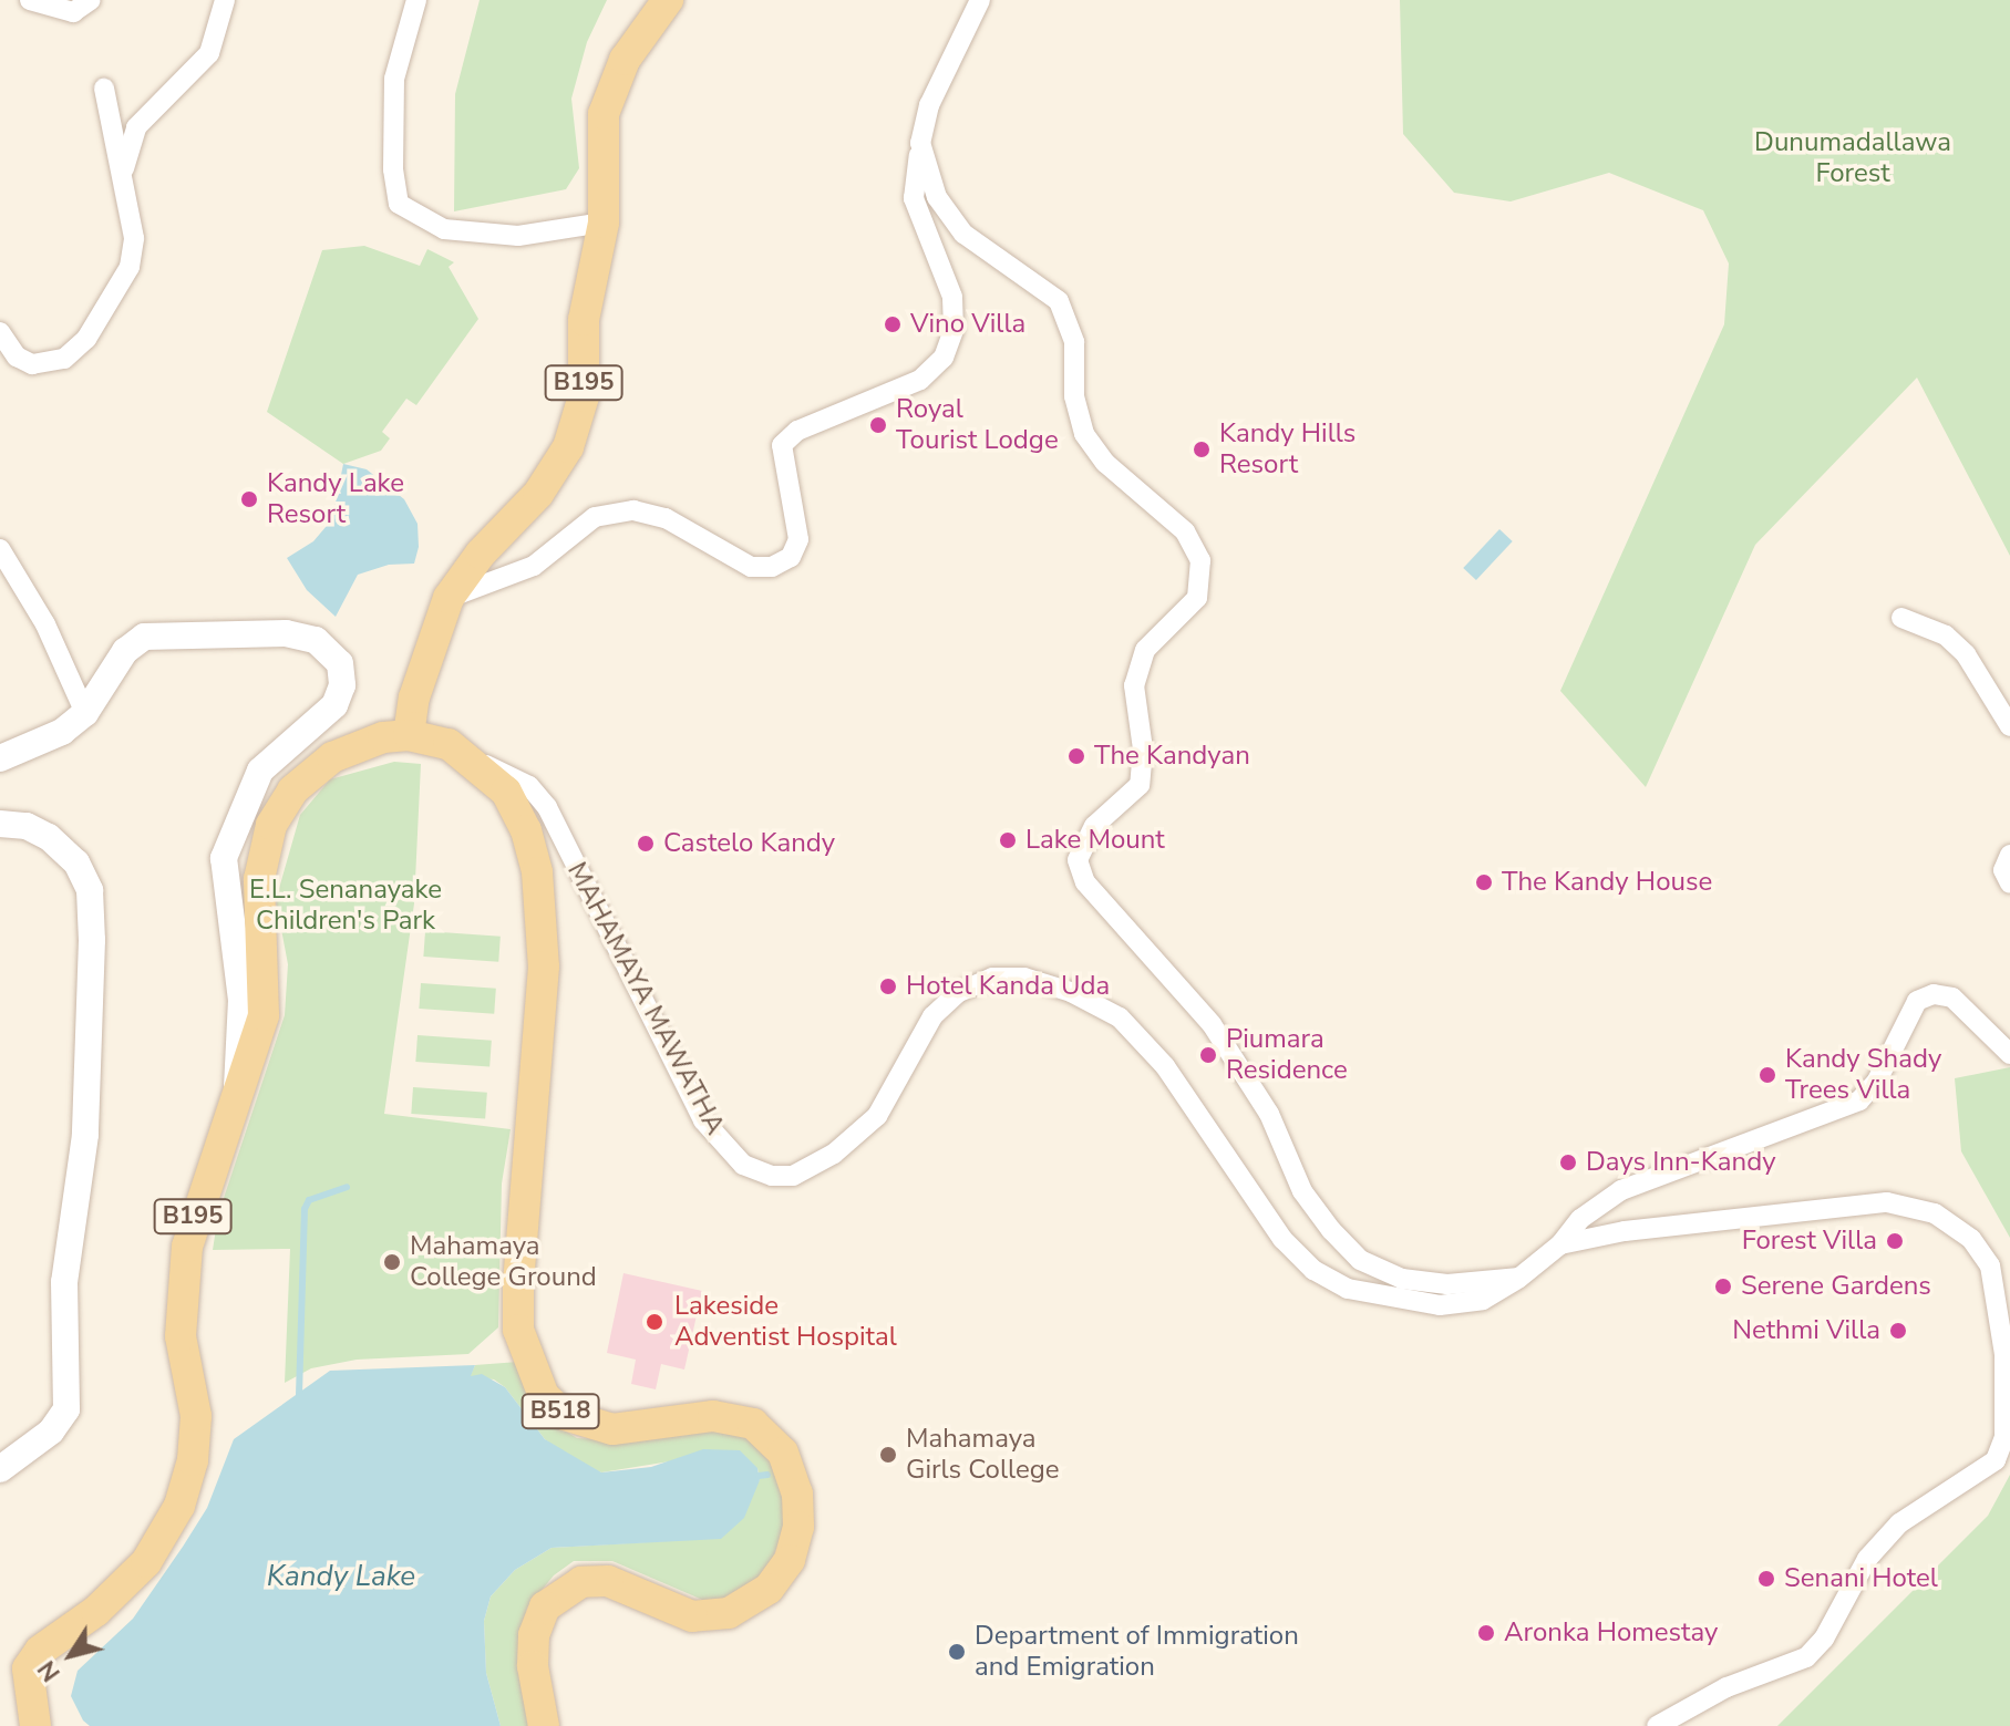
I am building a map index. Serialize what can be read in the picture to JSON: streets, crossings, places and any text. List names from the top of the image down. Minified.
{"streets":{"main road":["B195","B518"],"street":["MAHAMAYA MAWATHA"]},"crossings":[["B195","B518"],["MAHAMAYA MAWATHA","B518"]],"water":["Kandy Lake"],"parks":["Dunumadallawa Forest","E.L. Senanayake Children's Park"],"places":["Vino Villa","Royal Tourist Lodge","Kandy Hills Resort","Kandy Lake Resort","The Kandyan","Lake Mount","Castelo Kandy","The Kandy House","Hotel Kanda Uda","Piumara Residence","Kandy Shady Trees Villa","Days Inn-Kandy","Forest Villa","Mahamaya College Ground","Serene Gardens","Lakeside Adventist Hospital","Nethmi Villa","Mahamaya Girls College","Senani Hotel","Aronka Homestay","Department of Immigration and Emigration"],"north":"bottom left"}
